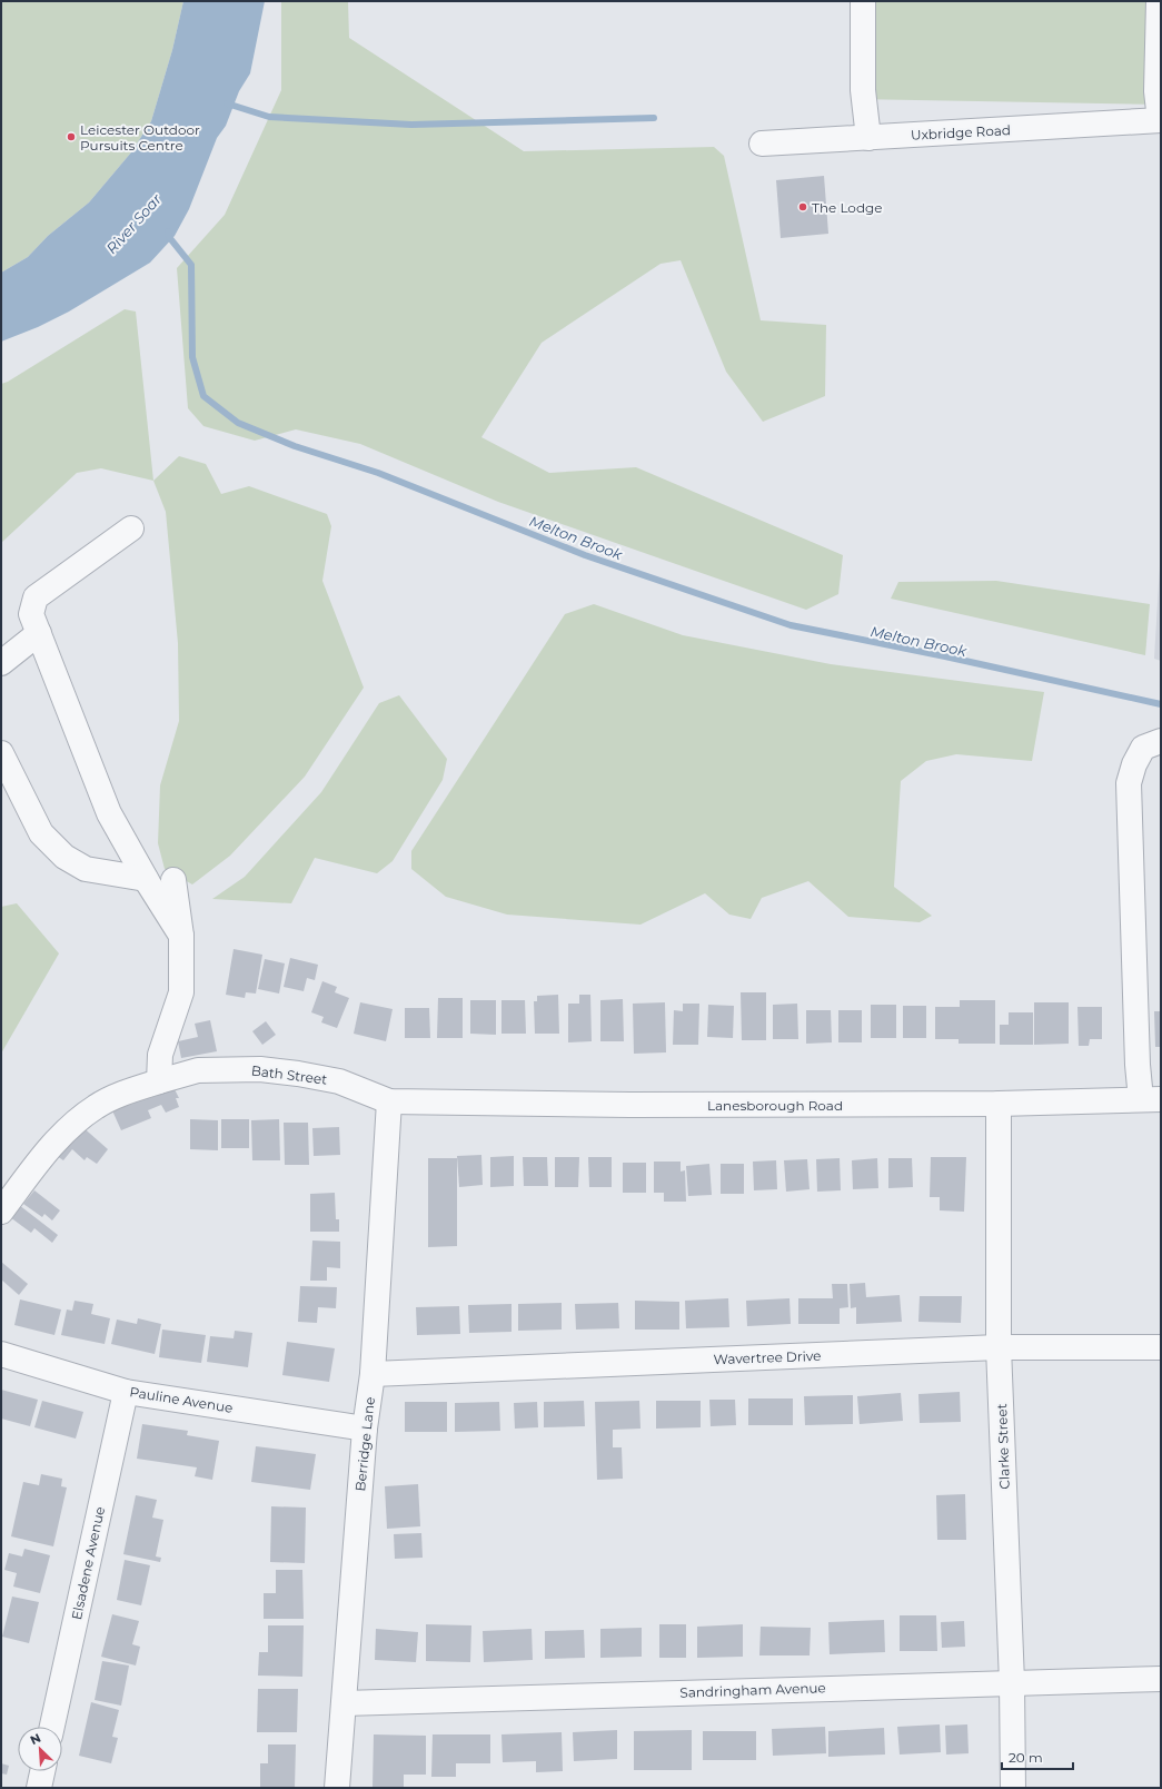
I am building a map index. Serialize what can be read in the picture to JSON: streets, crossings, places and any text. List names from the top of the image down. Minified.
{"streets":{"street":["Uxbridge Road","Bath Street","Lanesborough Road","Wavertree Drive","Pauline Avenue","Berridge Lane","Clarke Street","Elsadene Avenue","Sandringham Avenue"]},"crossings":[["Bath Street","Lanesborough Road"],["Bath Street","Berridge Lane"],["Lanesborough Road","Berridge Lane"],["Lanesborough Road","Clarke Street"],["Wavertree Drive","Berridge Lane"],["Wavertree Drive","Clarke Street"],["Pauline Avenue","Berridge Lane"],["Pauline Avenue","Elsadene Avenue"],["Berridge Lane","Sandringham Avenue"],["Clarke Street","Sandringham Avenue"]],"water":["River Soar","Melton Brook"],"places":["Leicester Outdoor Pursuits Centre","The Lodge"],"scale_bar":"20 m","north":"top left"}
